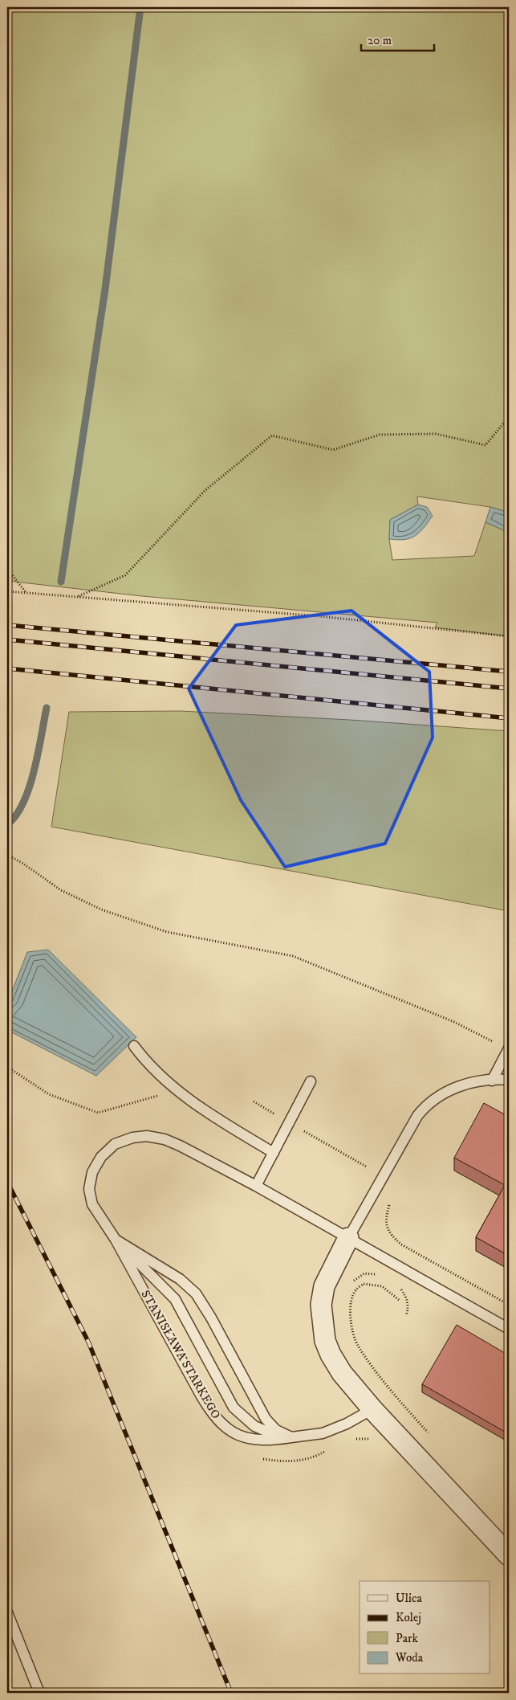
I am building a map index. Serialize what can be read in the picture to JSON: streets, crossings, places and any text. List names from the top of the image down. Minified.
{"streets":{"lane":["STANISŁAWA STARKEGO"]},"legend":["Ulica","Kolej","Park","Woda"],"scale_bar":"20 m"}
